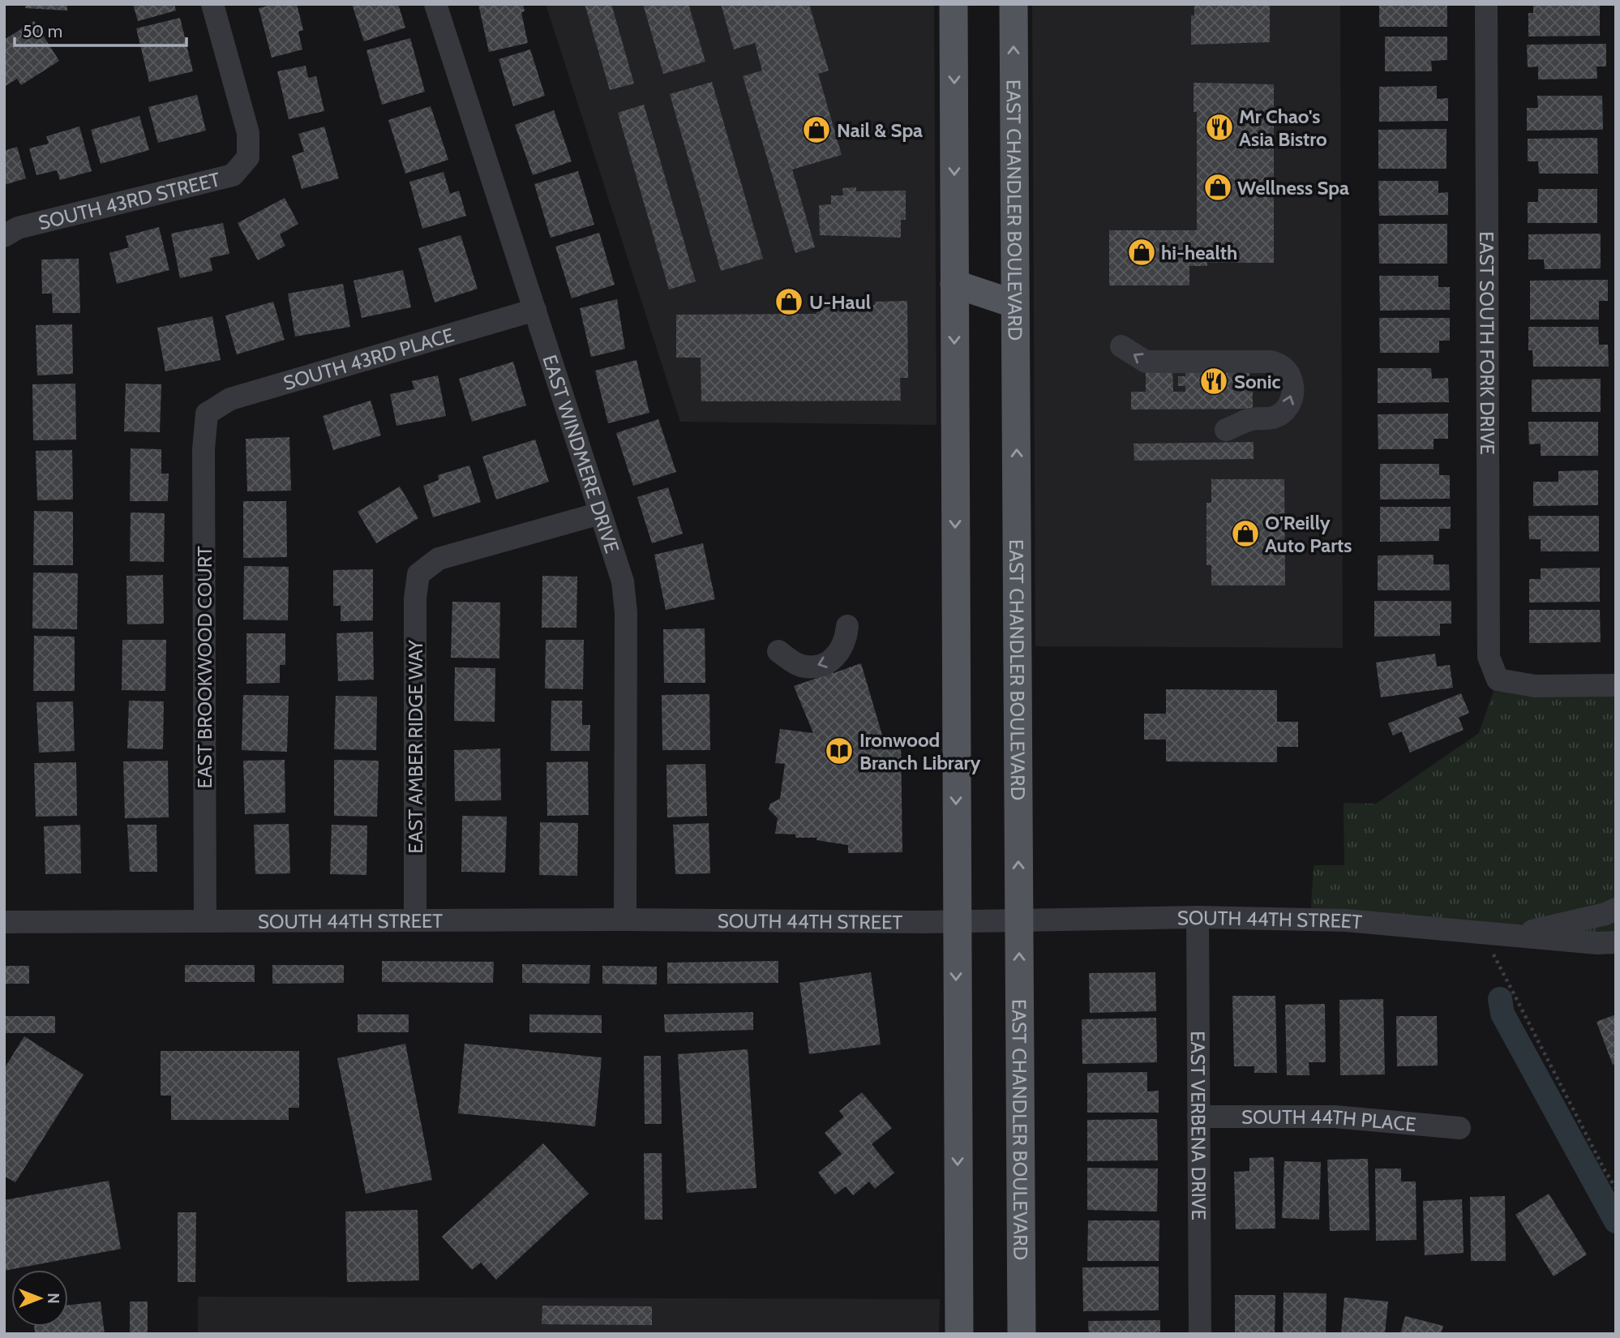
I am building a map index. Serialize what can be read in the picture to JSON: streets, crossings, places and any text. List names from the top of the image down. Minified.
{"streets":{"main road":["EAST CHANDLER BOULEVARD"],"street":["SOUTH 43RD STREET","EAST SOUTH FORK DRIVE","SOUTH 43RD PLACE","EAST WINDMERE DRIVE","EAST BROOKWOOD COURT","EAST AMBER RIDGE WAY","SOUTH 44TH STREET","SOUTH 44TH PLACE","EAST VERBENA DRIVE"]},"crossings":[["EAST CHANDLER BOULEVARD","SOUTH 44TH STREET"],["SOUTH 43RD PLACE","EAST WINDMERE DRIVE"],["SOUTH 43RD PLACE","EAST BROOKWOOD COURT"],["EAST WINDMERE DRIVE","EAST AMBER RIDGE WAY"],["EAST WINDMERE DRIVE","SOUTH 44TH STREET"],["EAST BROOKWOOD COURT","SOUTH 44TH STREET"],["EAST AMBER RIDGE WAY","SOUTH 44TH STREET"],["SOUTH 44TH STREET","EAST VERBENA DRIVE"],["SOUTH 44TH PLACE","EAST VERBENA DRIVE"]],"places":{"restaurant":["Mr Chao's Asia Bistro","Sonic"],"shop":["Nail & Spa","Wellness Spa","hi-health","U-Haul","O'Reilly Auto Parts"],"library":["Ironwood Branch Library"]},"scale_bar":"50 m","north":"right"}
